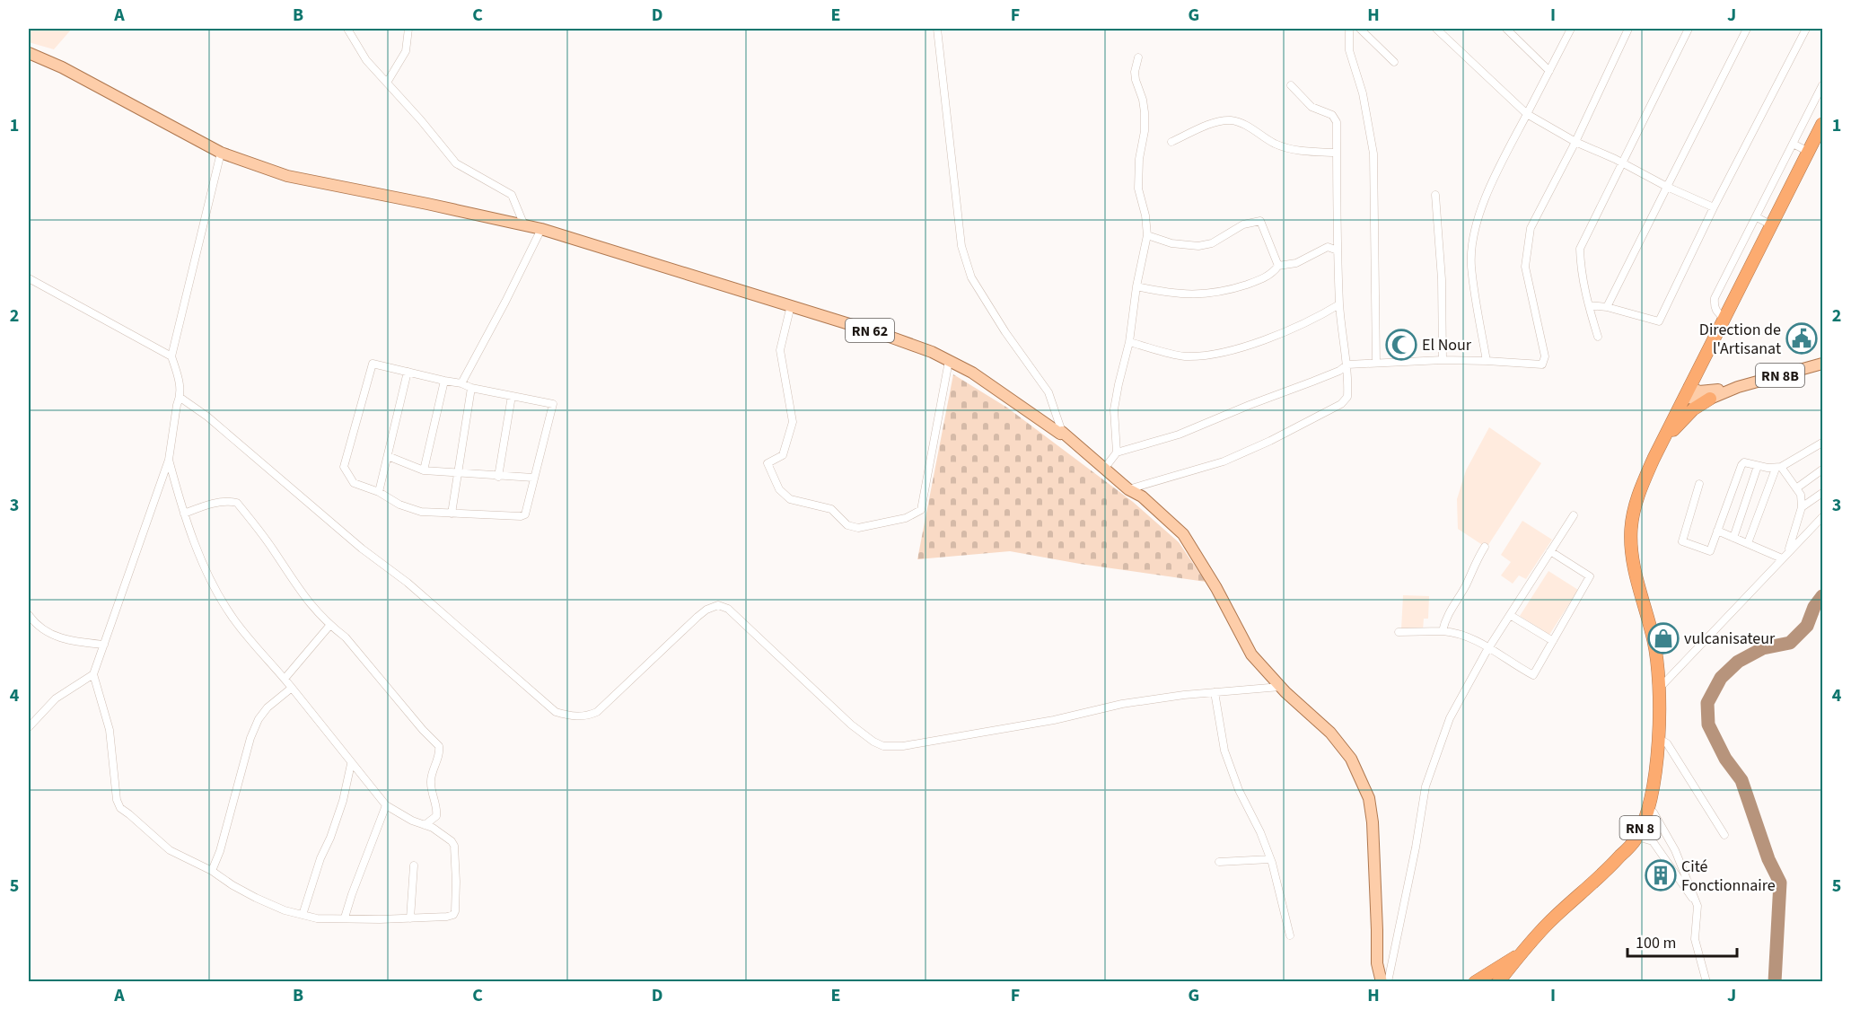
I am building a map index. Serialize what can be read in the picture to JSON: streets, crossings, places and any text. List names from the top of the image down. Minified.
{"streets":{"highway":["RN 8"],"main road":["RN 62","RN 8B"]},"crossings":[["RN 8B","RN 8"]],"places":{"public building":["Direction de l'Artisanat"],"mosque":["El Nour"],"shop":["vulcanisateur"],"building":["Cité Fonctionnaire"]},"scale_bar":"100 m","grid":{"columns":["A","B","C","D","E","F","G","H","I","J"],"rows":["1","2","3","4","5"]}}
